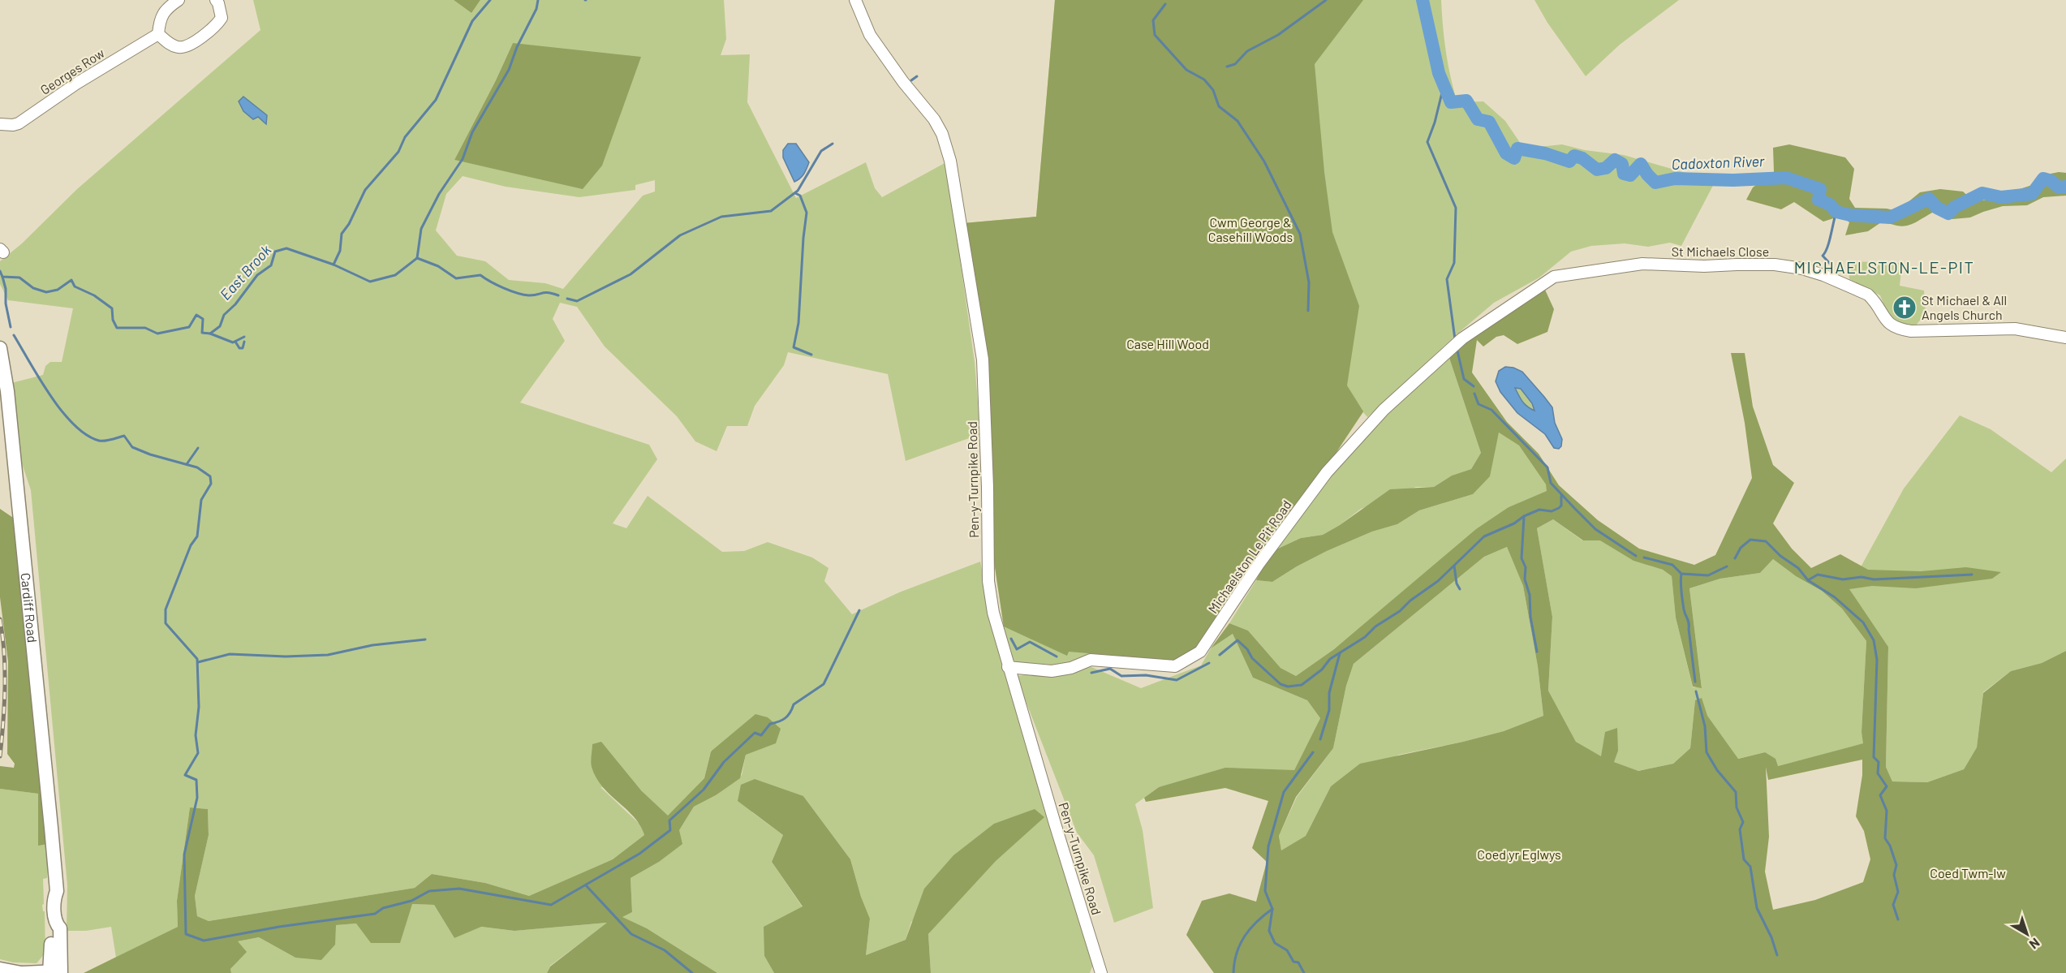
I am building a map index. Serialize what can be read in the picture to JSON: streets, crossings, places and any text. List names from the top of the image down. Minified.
{"streets":{"main road":["Cardiff Road"],"street":["Georges Row","St Michaels Close","Pen-y-Turnpike Road","Michaelston Le Pit Road"]},"crossings":[["St Michaels Close","Michaelston Le Pit Road"],["Pen-y-Turnpike Road","Michaelston Le Pit Road"]],"districts":["MICHAELSTON-LE-PIT"],"water":["Cadoxton River","East Brook"],"parks":["Cwm George & Casehill Woods","Case Hill Wood","Coed yr Eglwys","Coed Twm-lw"],"places":{"church":["St Michael & All Angels Church"]},"north":"bottom right"}
